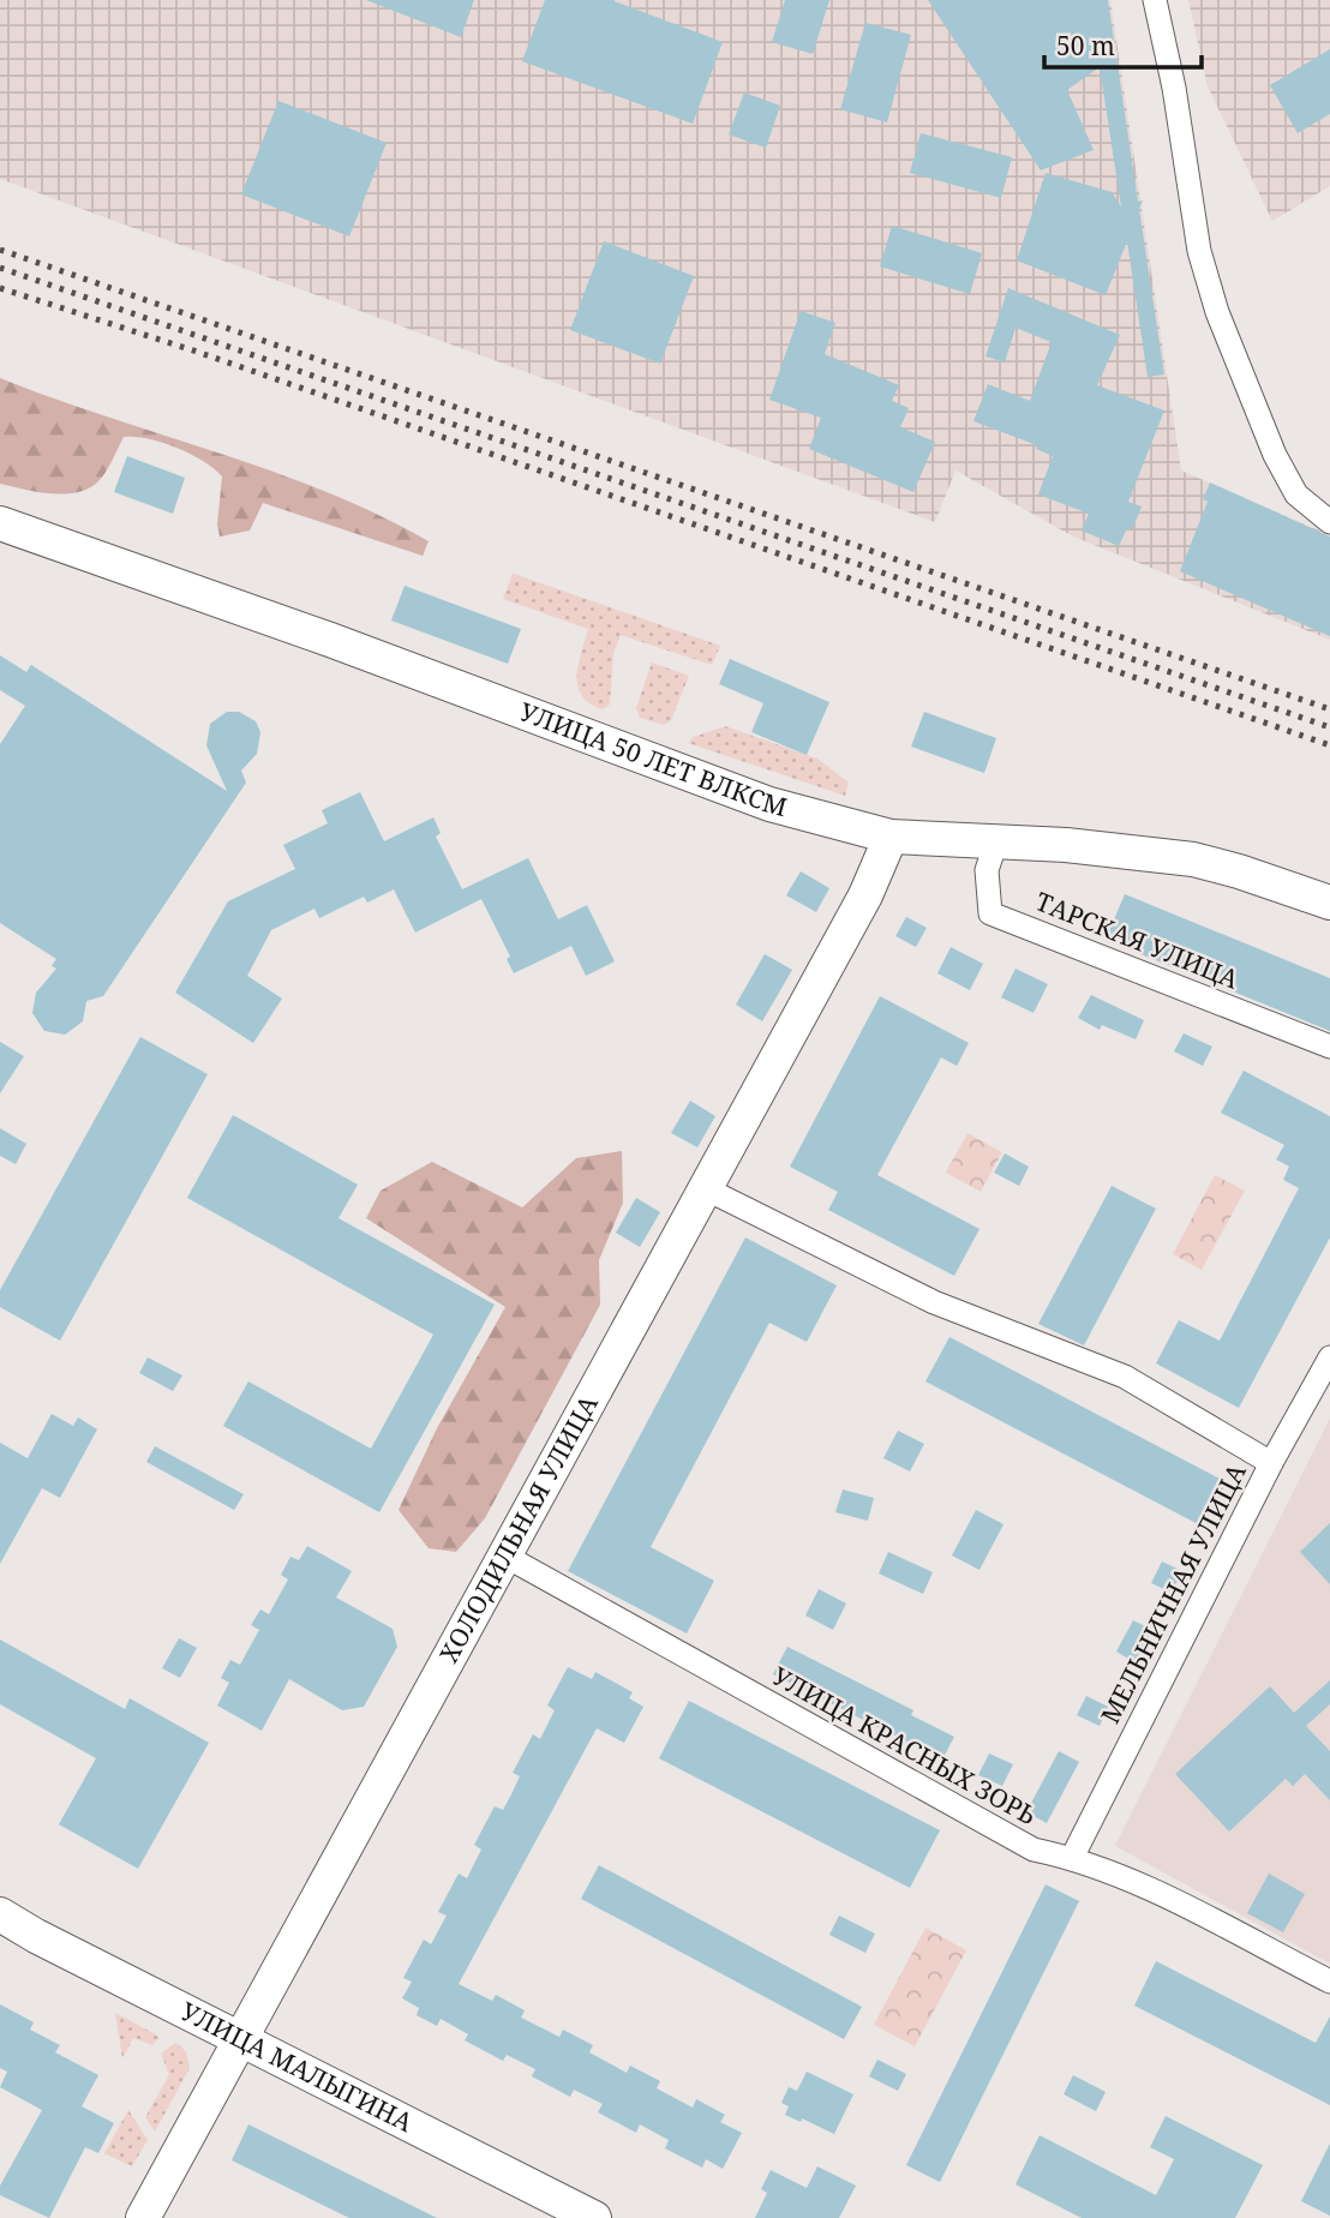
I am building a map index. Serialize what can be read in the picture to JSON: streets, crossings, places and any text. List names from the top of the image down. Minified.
{"streets":{"street":["УЛИЦА 50 ЛЕТ ВЛКСМ","ТАРСКАЯ УЛИЦА","ХОЛОДИЛЬНАЯ УЛИЦА","МЕЛЬНИЧНАЯ УЛИЦА","УЛИЦА КРАСНЫХ ЗОРЬ","УЛИЦА МАЛЫГИНА"]},"crossings":[["УЛИЦА 50 ЛЕТ ВЛКСМ","ТАРСКАЯ УЛИЦА"],["УЛИЦА 50 ЛЕТ ВЛКСМ","ХОЛОДИЛЬНАЯ УЛИЦА"],["ХОЛОДИЛЬНАЯ УЛИЦА","УЛИЦА КРАСНЫХ ЗОРЬ"],["ХОЛОДИЛЬНАЯ УЛИЦА","УЛИЦА МАЛЫГИНА"],["МЕЛЬНИЧНАЯ УЛИЦА","УЛИЦА КРАСНЫХ ЗОРЬ"]],"scale_bar":"50 m"}
